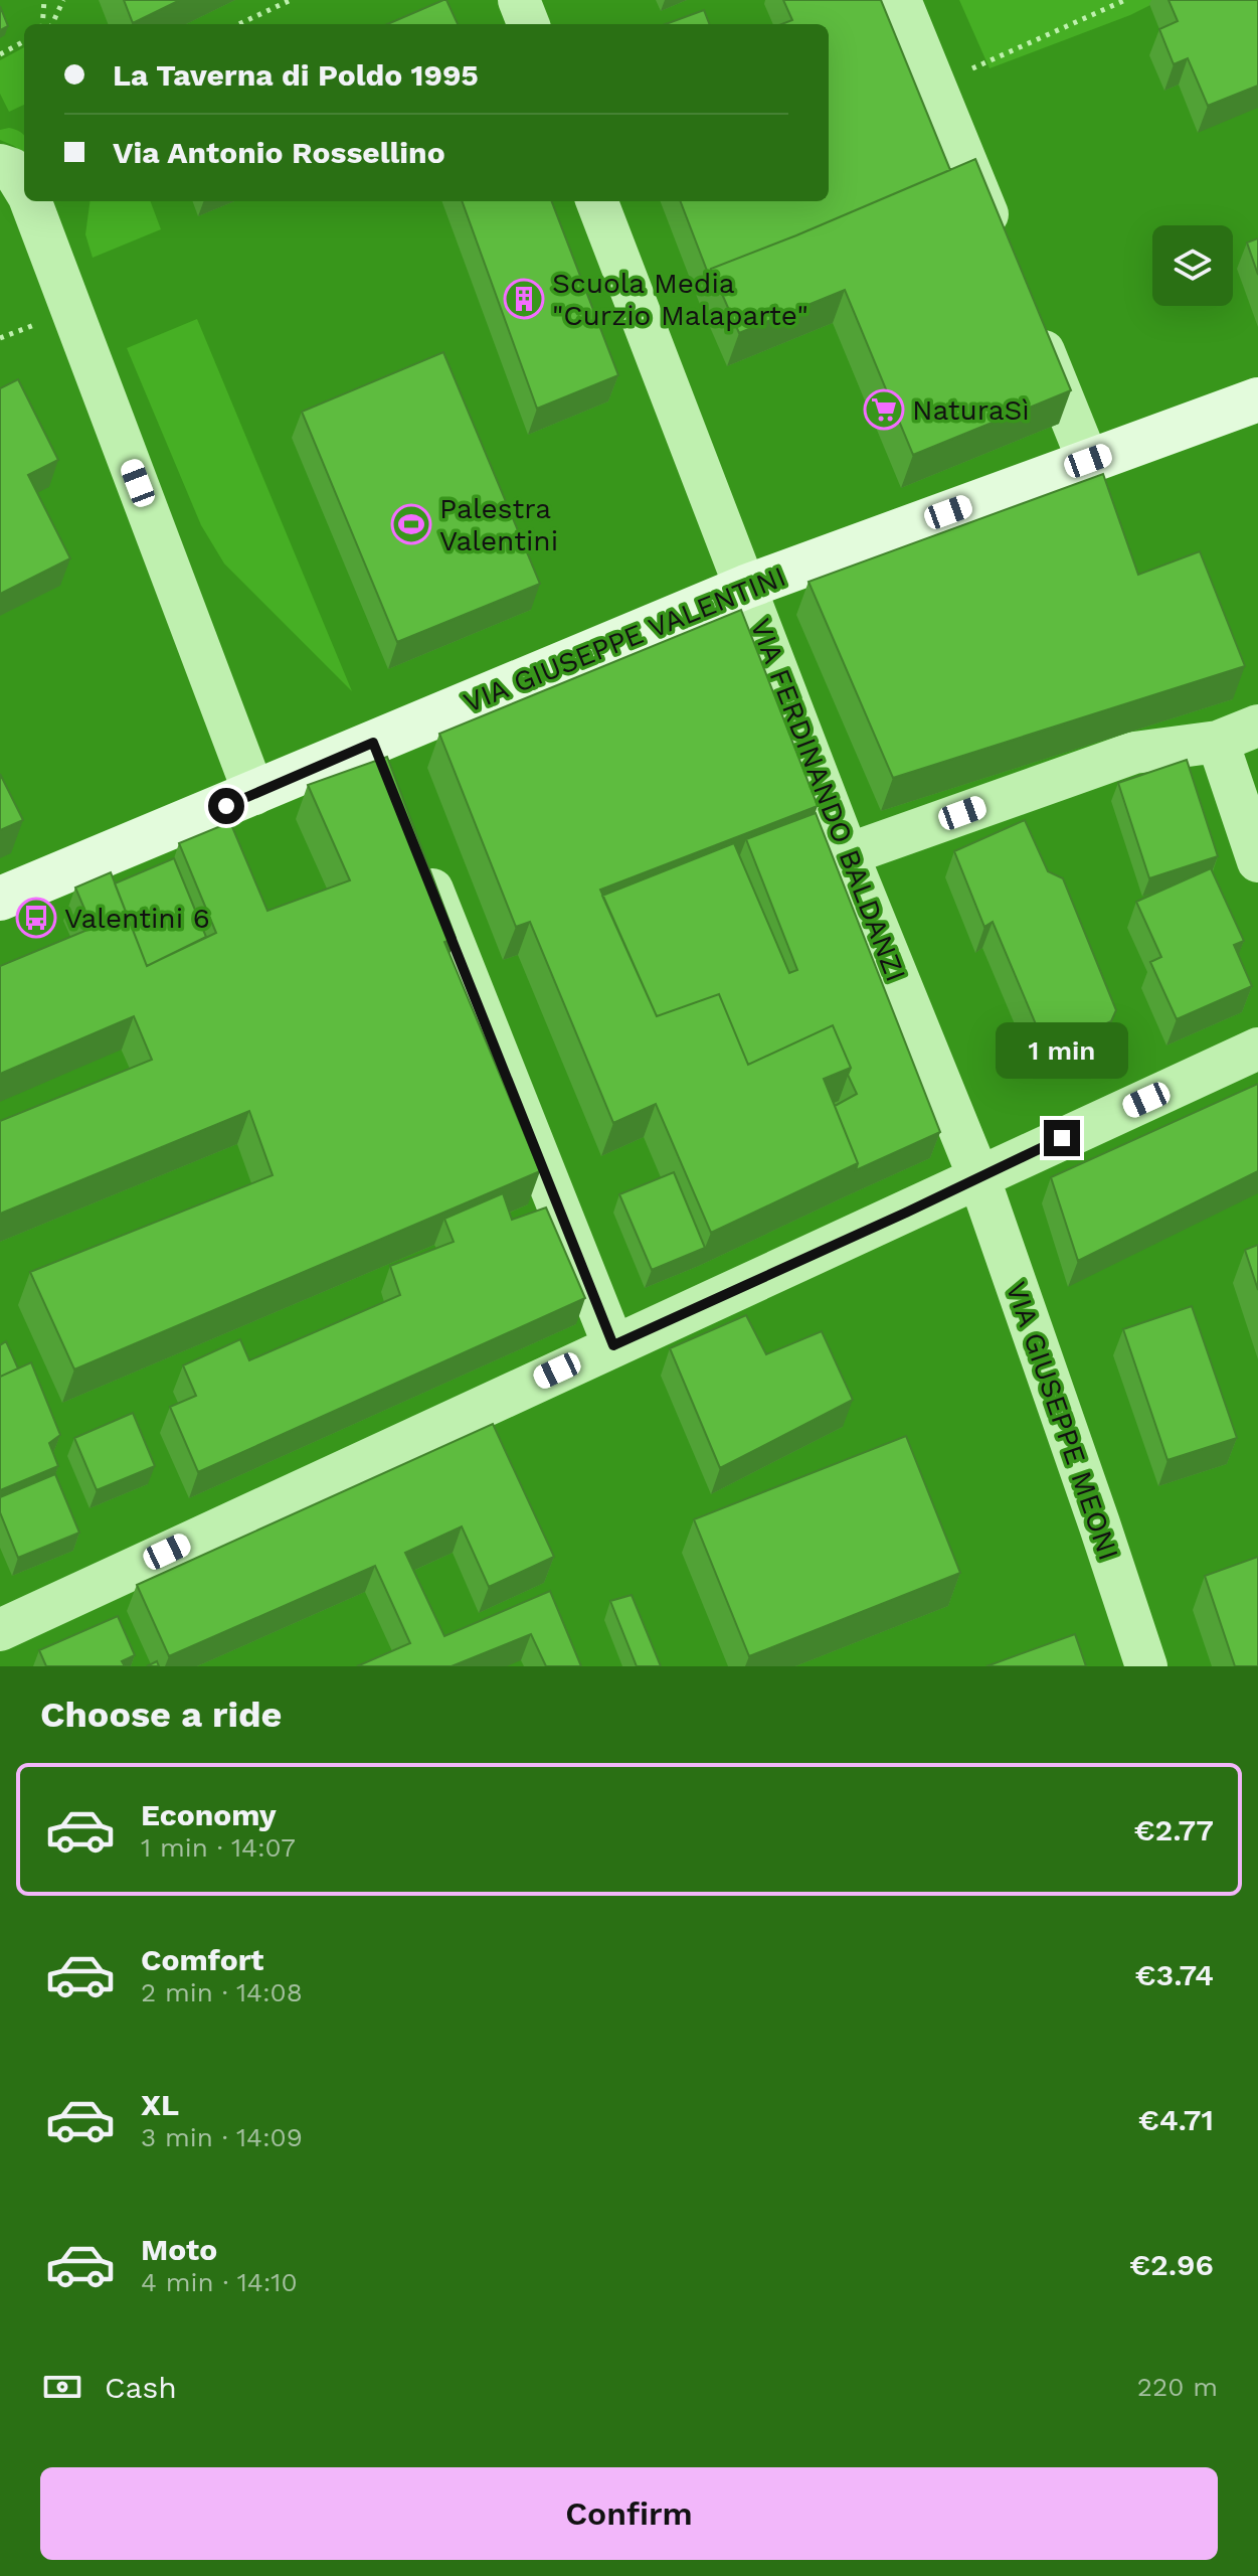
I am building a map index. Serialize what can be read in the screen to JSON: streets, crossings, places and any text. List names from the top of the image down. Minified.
{"streets":{"street":["VIA GIUSEPPE VALENTINI","VIA FERDINANDO BALDANZI","VIA GIUSEPPE MEONI"]},"crossings":[["VIA GIUSEPPE VALENTINI","VIA FERDINANDO BALDANZI"],["VIA FERDINANDO BALDANZI","VIA GIUSEPPE MEONI"]],"places":{"building":["Scuola Media \"Curzio Malaparte\""],"supermarket":["NaturaSì"],"sports":["Palestra Valentini"],"bus stop":["Valentini 6"]},"page":{"banner":["La Taverna di Poldo 1995","Via Antonio Rossellino"],"bubble":"1 min","heading":"Choose a ride","list":[{"name":"Economy","note":"1 min · 14:07","value":"€2.77"},{"name":"Comfort","note":"2 min · 14:08","value":"€3.74"},{"name":"XL","note":"3 min · 14:09","value":"€4.71"},{"name":"Moto","note":"4 min · 14:10","value":"€2.96"}],"pay":["Cash","220 m"],"buttons":"Confirm"}}
